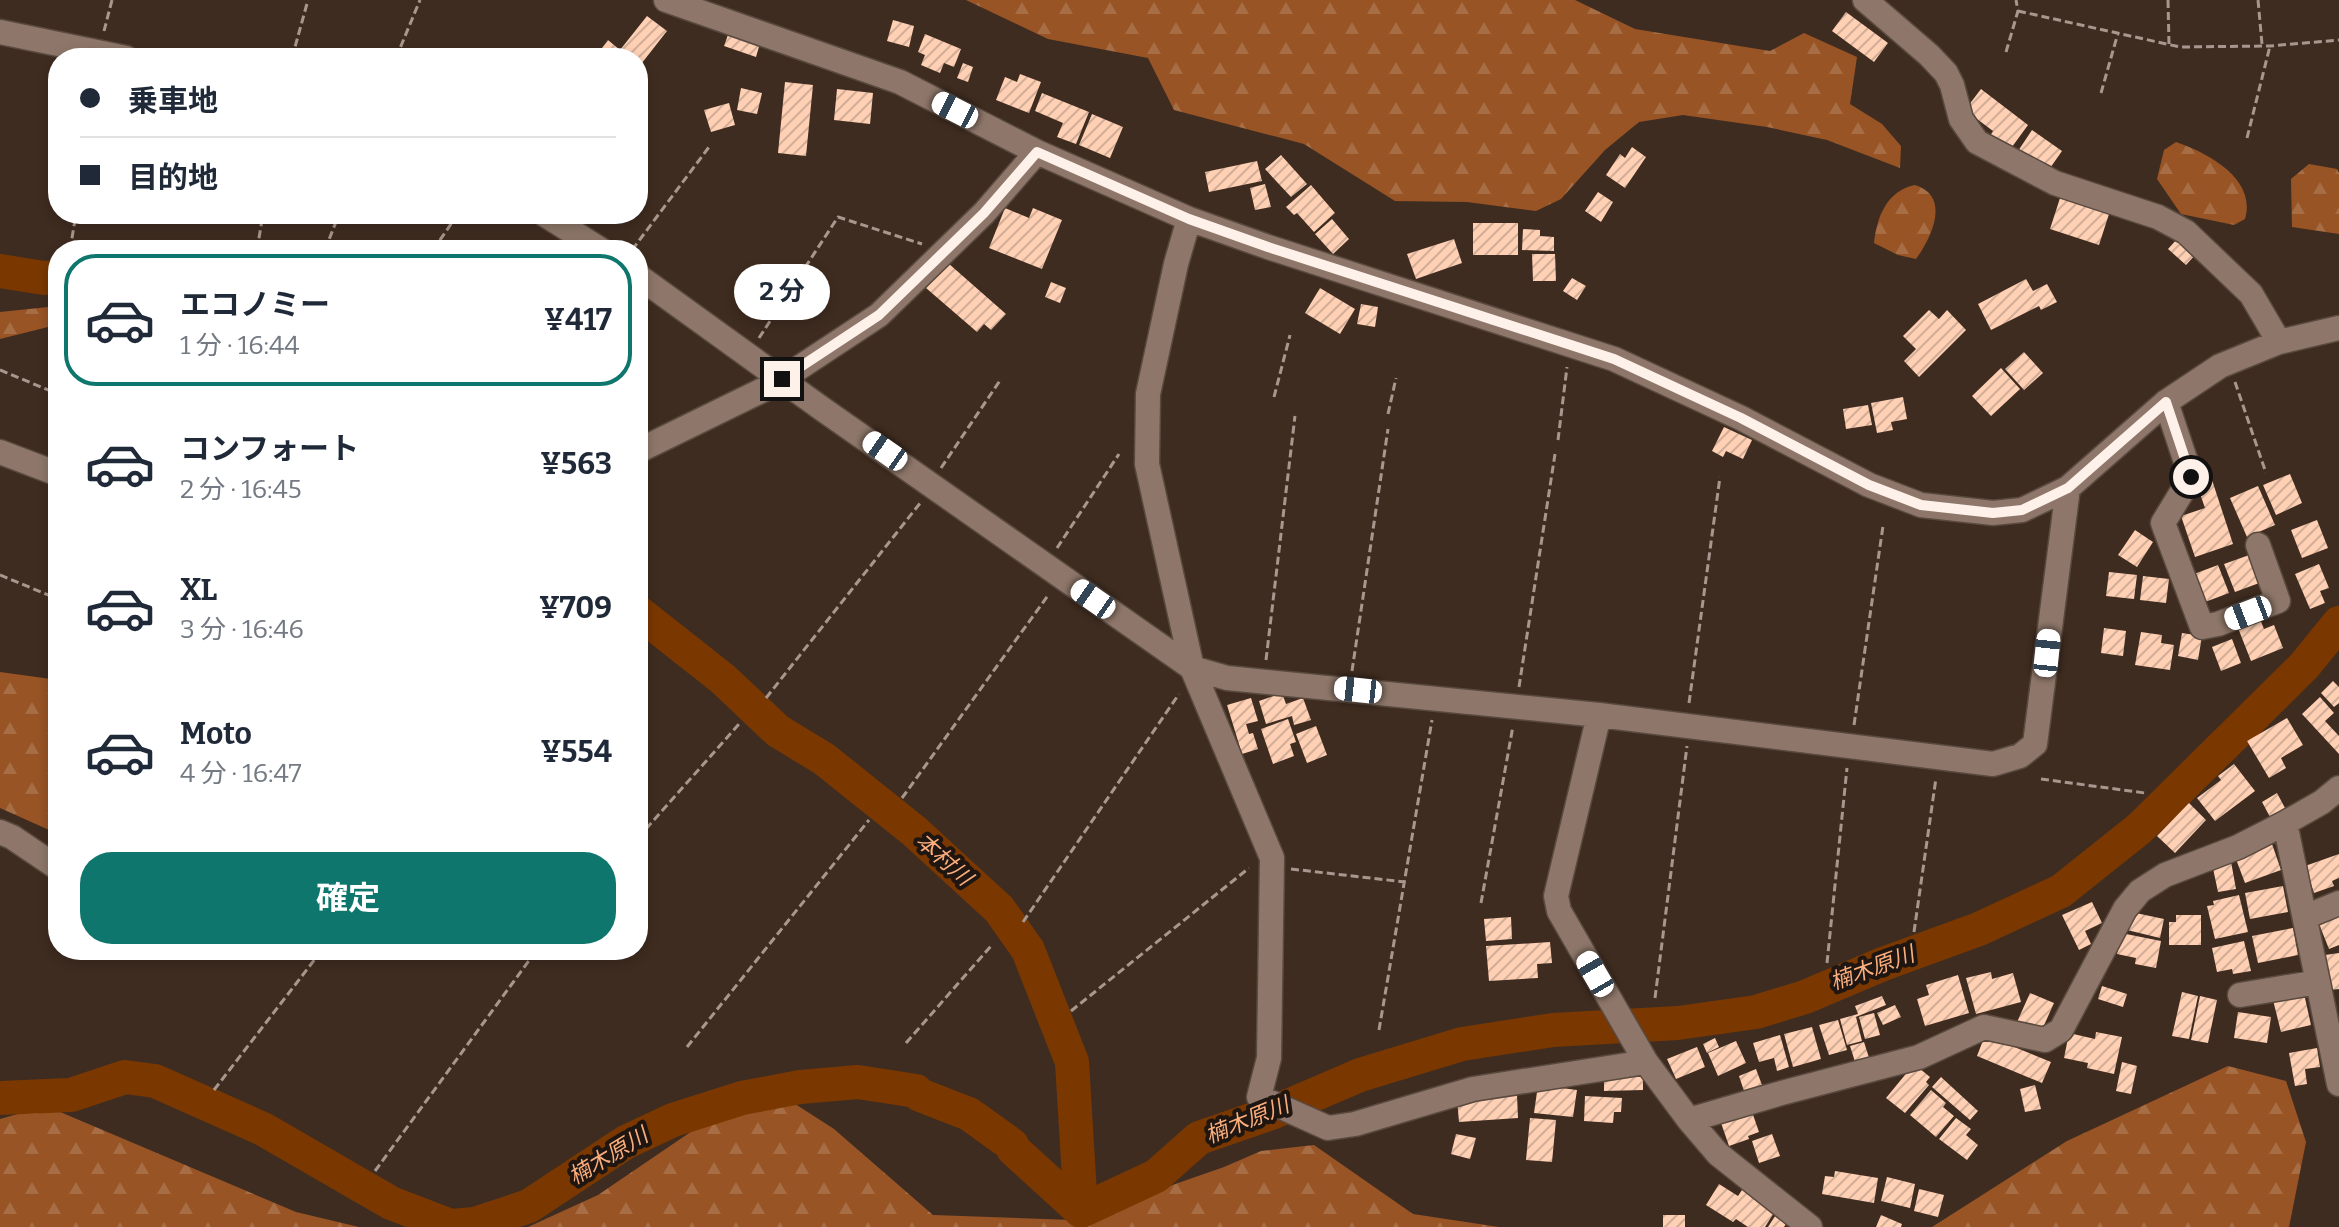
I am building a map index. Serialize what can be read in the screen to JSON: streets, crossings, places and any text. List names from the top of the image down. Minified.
{"water":["本村川","楠木原川"],"page":{"banner":["乗車地","目的地"],"list":[{"name":"エコノミー","note":"1 分 · 16:44","value":"¥417"},{"name":"コンフォート","note":"2 分 · 16:45","value":"¥563"},{"name":"XL","note":"3 分 · 16:46","value":"¥709"},{"name":"Moto","note":"4 分 · 16:47","value":"¥554"}],"bubble":"2 分","buttons":"確定"}}
